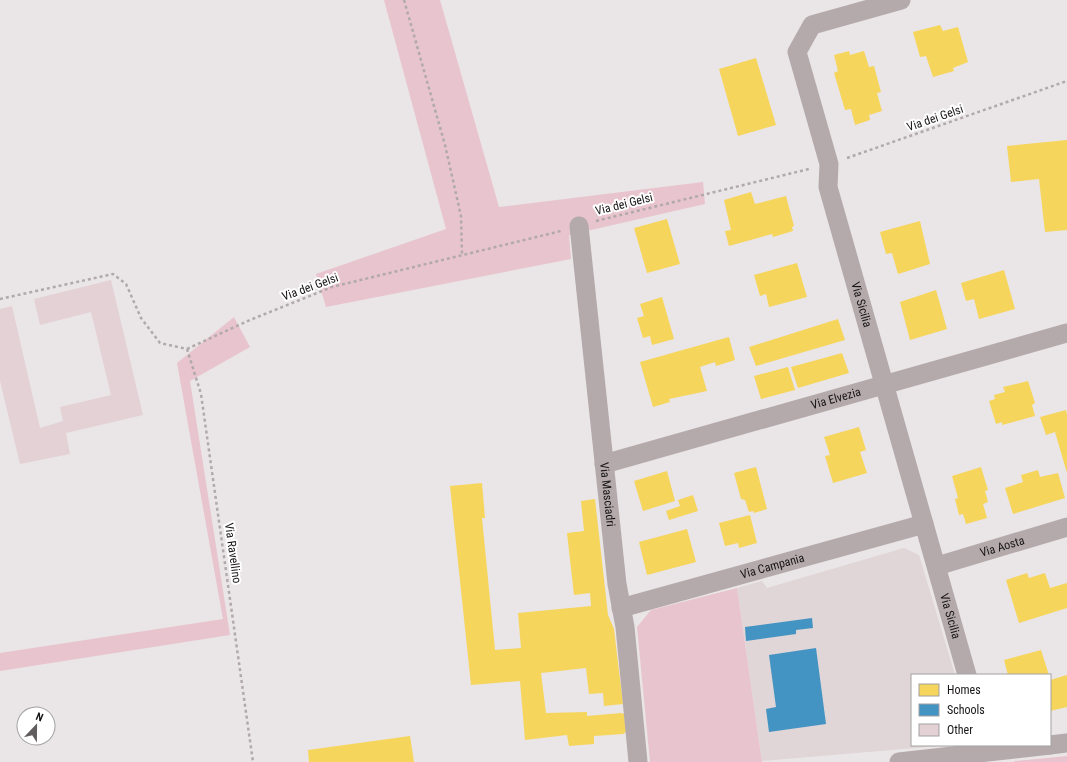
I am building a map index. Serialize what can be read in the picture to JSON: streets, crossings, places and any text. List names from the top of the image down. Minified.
{"streets":{"street":["Via Sicilia","Via Elvezia","Via Masciadri","Via Aosta","Via Campania"],"path":["Via dei Gelsi","Via Ravellino"]},"crossings":[["Via dei Gelsi","Via Sicilia"],["Via dei Gelsi","Via Masciadri"],["Via dei Gelsi","Via Ravellino"],["Via Sicilia","Via Elvezia"],["Via Sicilia","Via Aosta"],["Via Sicilia","Via Campania"],["Via Elvezia","Via Masciadri"],["Via Masciadri","Via Campania"]],"legend":["Homes","Schools","Other"],"north":"top"}
